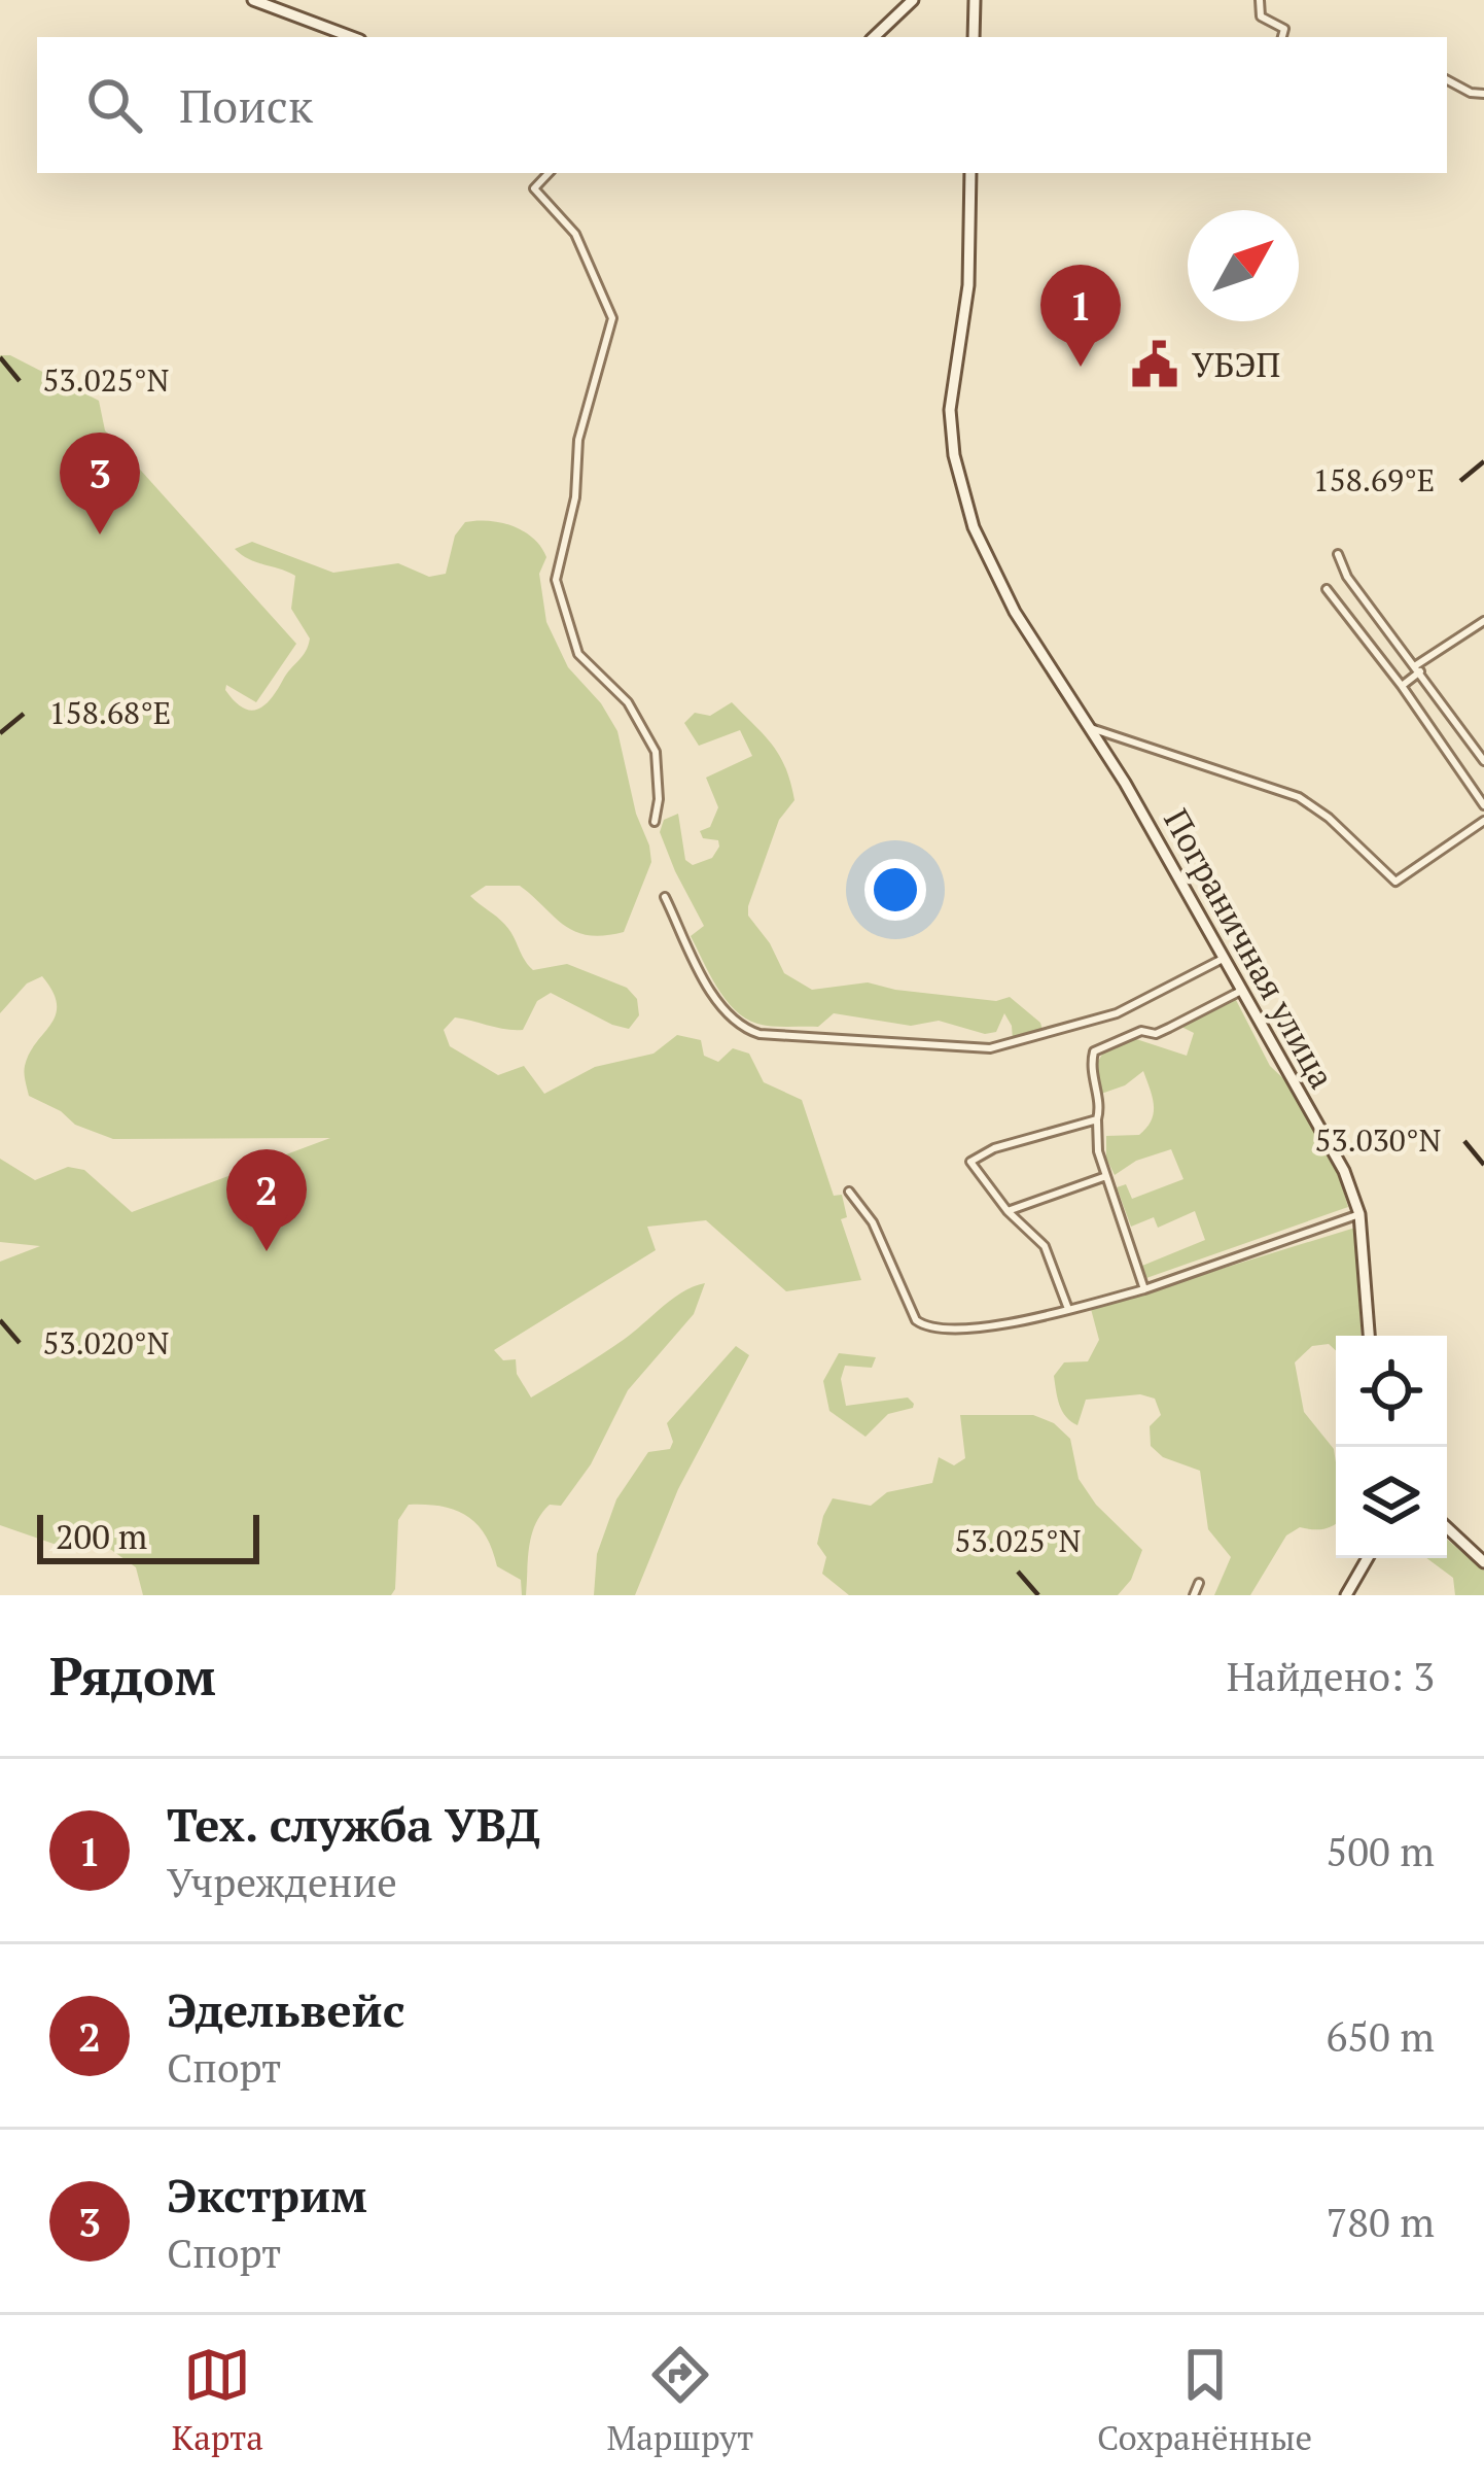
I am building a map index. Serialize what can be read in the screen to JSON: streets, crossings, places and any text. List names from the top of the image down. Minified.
{"streets":{"street":["Пограничная улица"]},"places":{"public building":["УБЭП"]},"scale_bar":"200 m","north":"top right","page":{"search":"Поиск","pins":["1","3","2"],"scale":"200 m","heading":["Рядом","Найдено: 3"],"list":[{"mark":"1","name":"Тех. служба УВД","note":"Учреждение","value":"500 m"},{"mark":"2","name":"Эдельвейс","note":"Спорт","value":"650 m"},{"mark":"3","name":"Экстрим","note":"Спорт","value":"780 m"}],"nav":["Карта","Маршрут","Сохранённые"]},"coordinates":["53.025°N","158.69°E","158.68°E","53.030°N","53.020°N"]}
